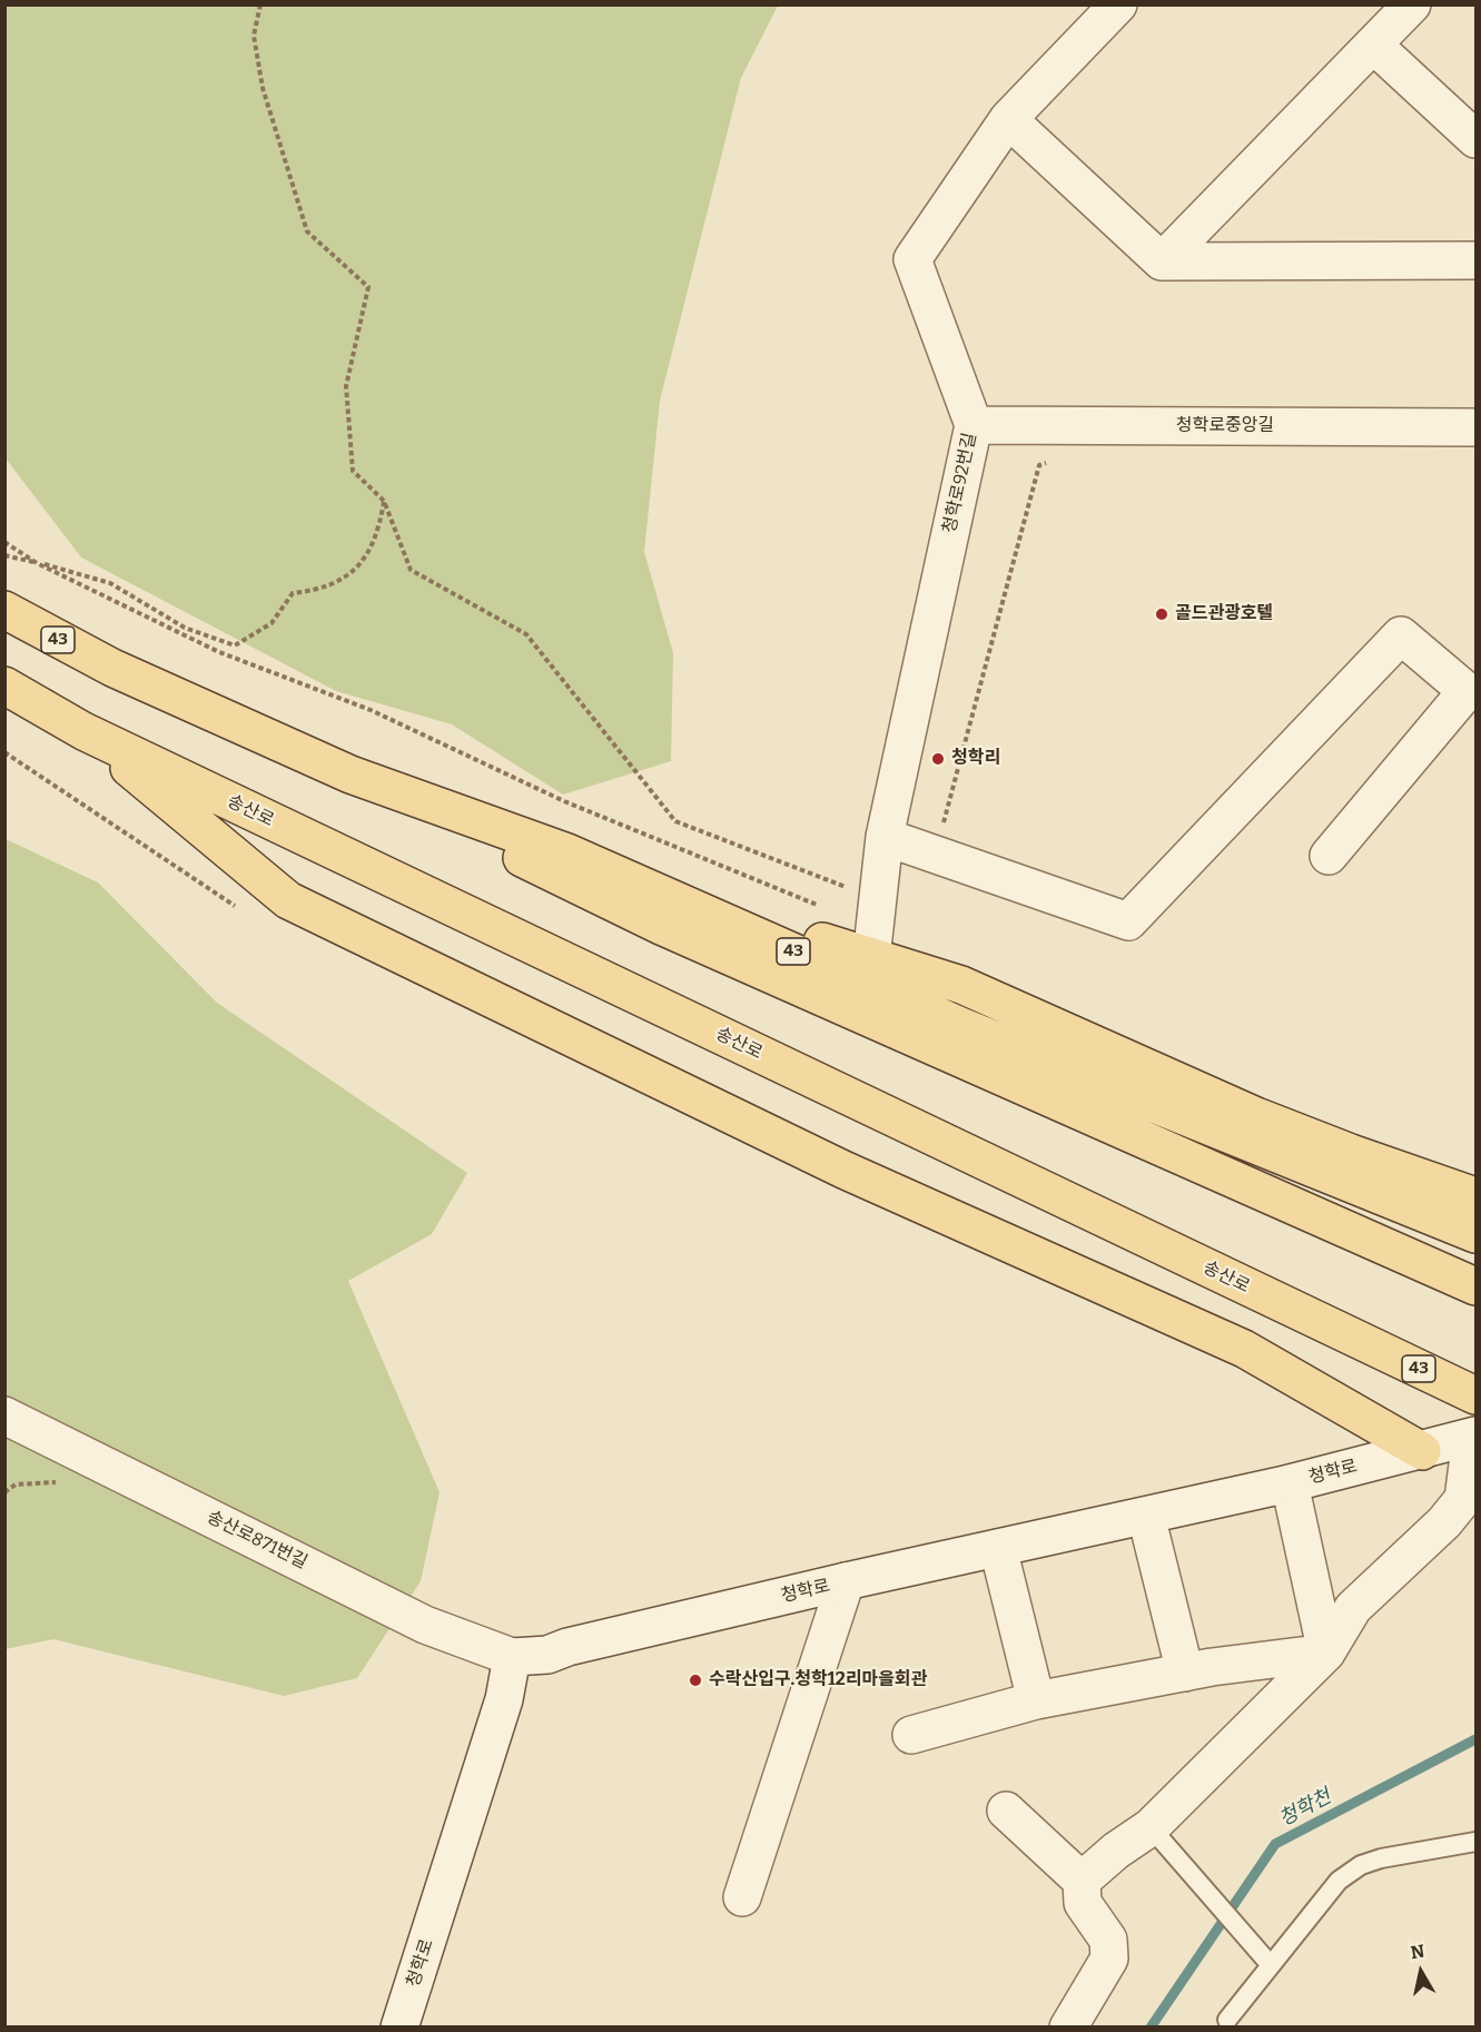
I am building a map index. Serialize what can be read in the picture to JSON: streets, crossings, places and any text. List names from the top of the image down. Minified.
{"streets":{"main road":["43","송산로"],"street":["청학로중앙길","청학로92번길","청학로","송산로871번길"]},"crossings":[["청학로중앙길","청학로92번길"],["청학로","송산로871번길"]],"water":["청학천"],"places":["골드관광호텔","청학리","수락산입구.청학12리마을회관"],"north":"top"}
